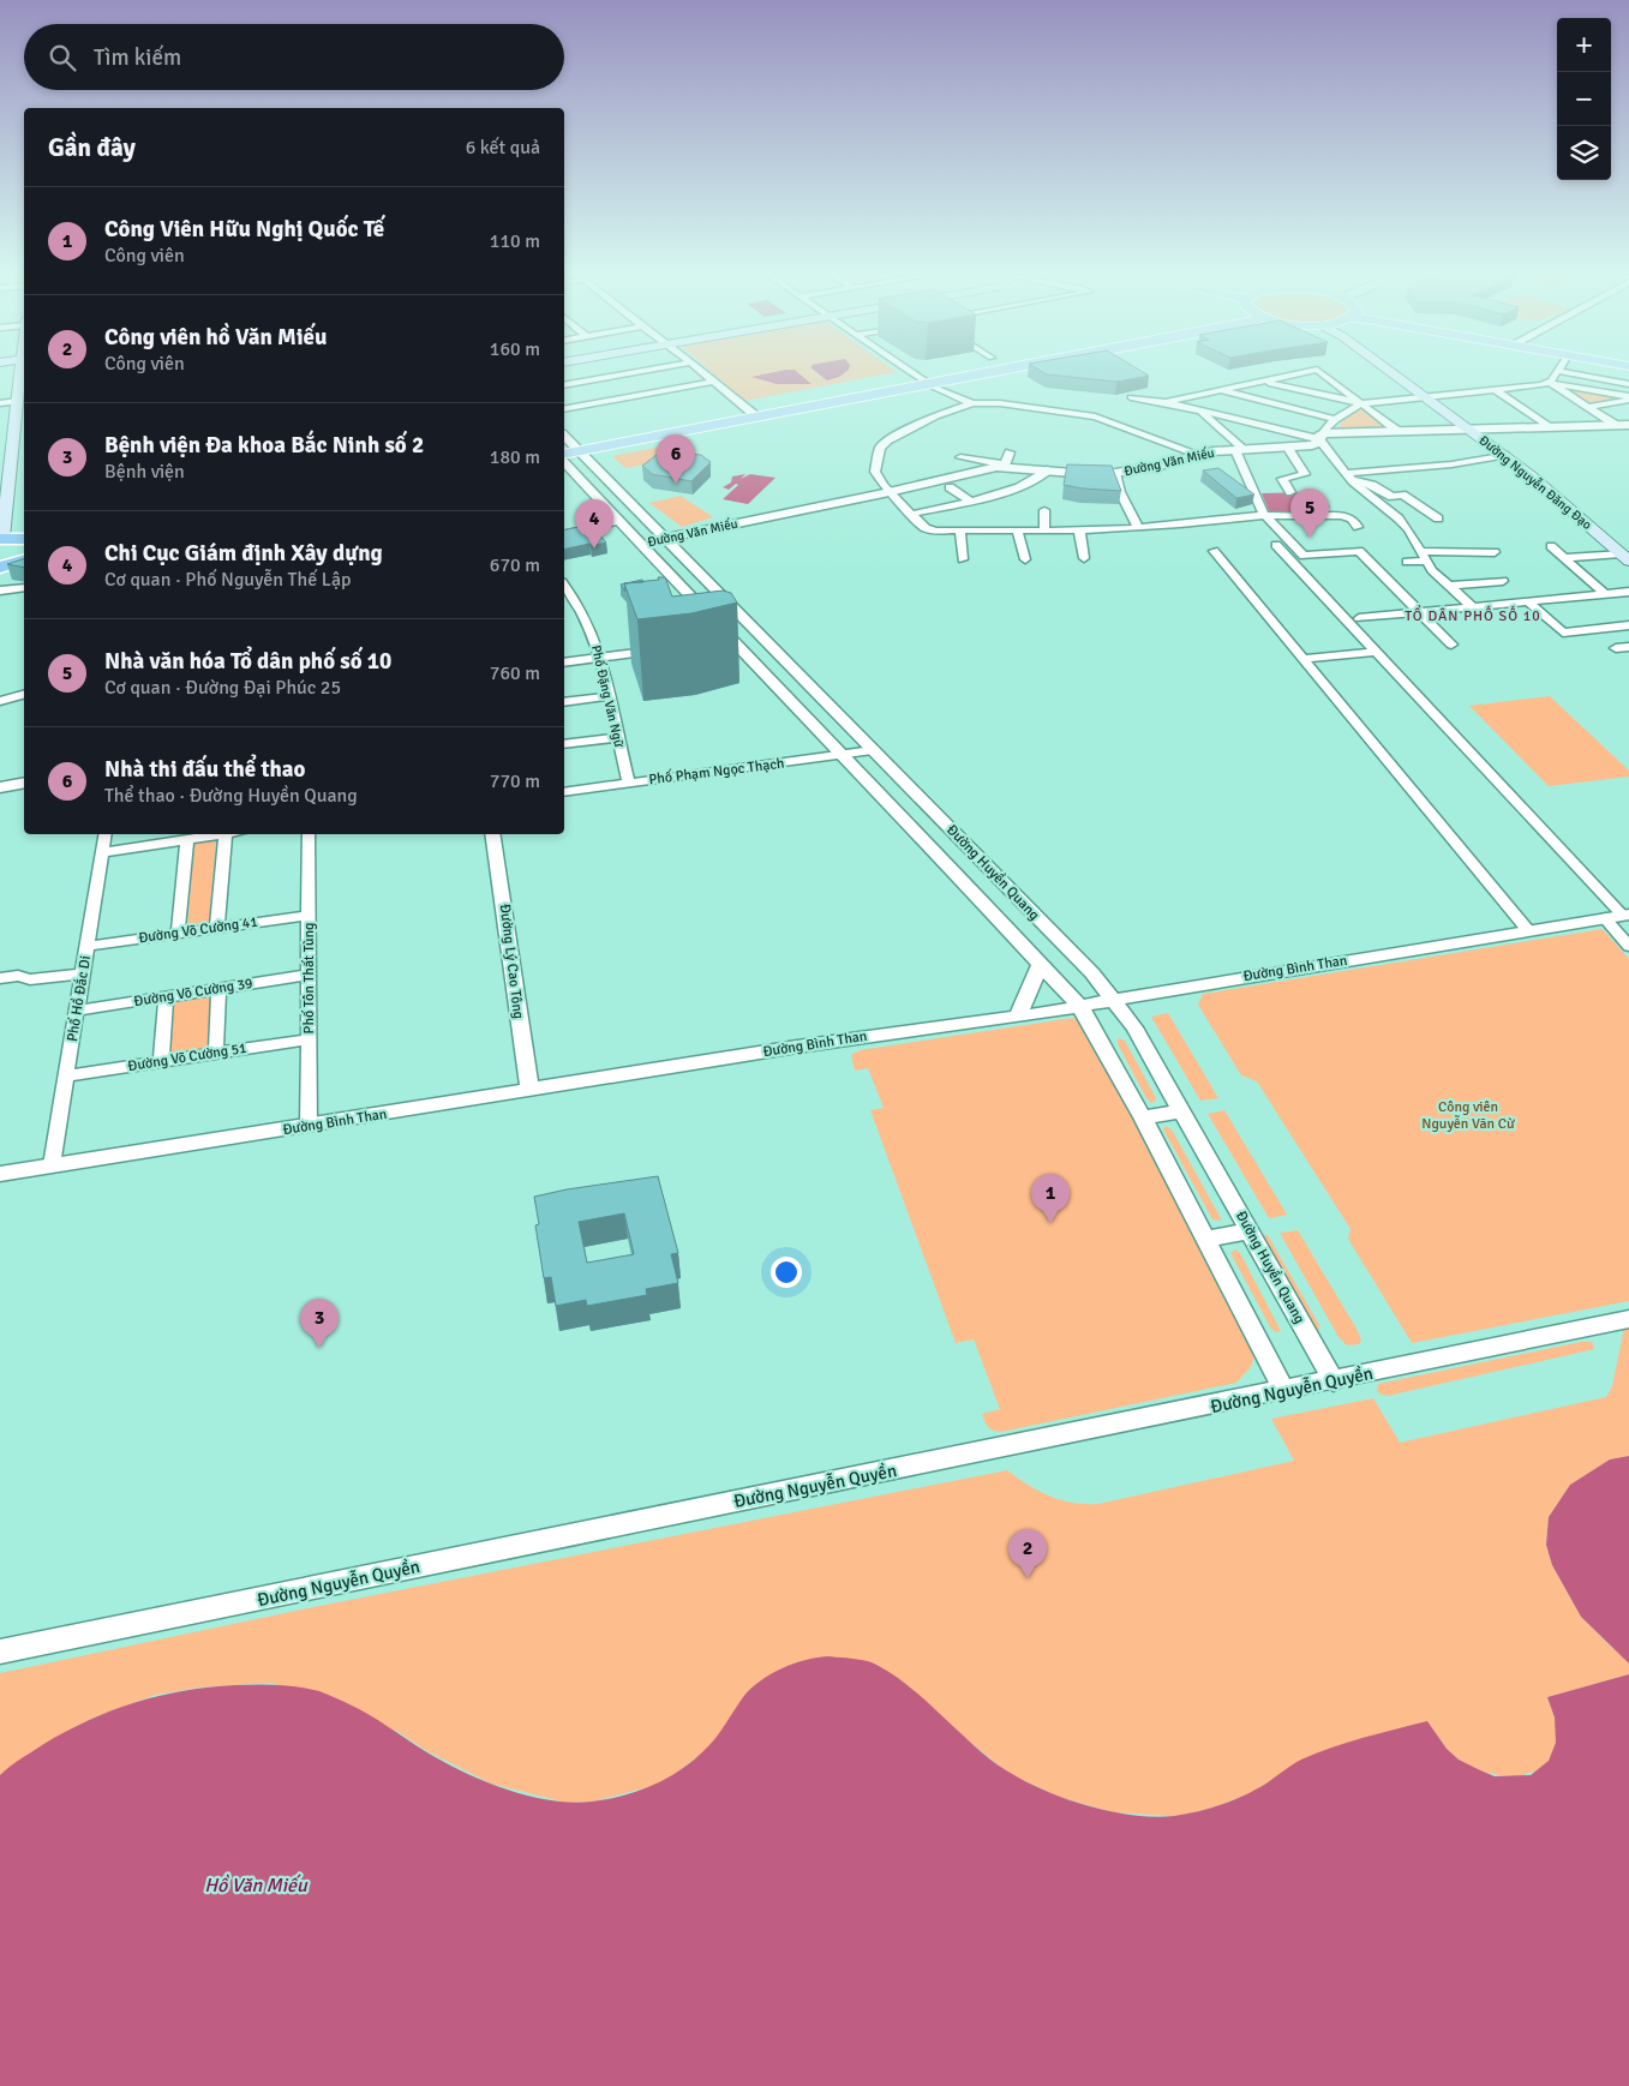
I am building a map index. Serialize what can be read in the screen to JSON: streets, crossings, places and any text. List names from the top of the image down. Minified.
{"streets":{"main road":["Đường Nguyễn Đăng Đạo"],"street":["Đường Văn Miếu","Phố Đặng Văn Ngữ","Phố Phạm Ngọc Thạch","Đường Huyền Quang","Đường Võ Cường 41","Đường Lý Cao Tông","Đường Bình Than","Phố Tôn Thất Tùng","Đường Võ Cường 39","Phố Hồ Đắc Di","Đường Võ Cường 51","Đường Nguyễn Quyền"]},"crossings":[["Đường Văn Miếu","Đường Nguyễn Đăng Đạo"],["Đường Văn Miếu","Đường Huyền Quang"],["Phố Đặng Văn Ngữ","Phố Phạm Ngọc Thạch"],["Phố Phạm Ngọc Thạch","Đường Huyền Quang"],["Đường Huyền Quang","Đường Bình Than"],["Đường Huyền Quang","Đường Nguyễn Quyền"],["Đường Võ Cường 41","Phố Tôn Thất Tùng"],["Đường Võ Cường 41","Phố Hồ Đắc Di"],["Đường Lý Cao Tông","Đường Bình Than"],["Đường Bình Than","Phố Tôn Thất Tùng"],["Đường Bình Than","Phố Hồ Đắc Di"],["Phố Tôn Thất Tùng","Đường Võ Cường 39"],["Phố Tôn Thất Tùng","Đường Võ Cường 51"],["Đường Võ Cường 39","Phố Hồ Đắc Di"],["Phố Hồ Đắc Di","Đường Võ Cường 51"]],"districts":["TỔ DÂN PHỐ SỐ 10"],"water":["Hồ Văn Miếu"],"parks":["Công viên Nguyễn Văn Cừ"],"page":{"map_buttons":["+","−"],"search":"Tìm kiếm","heading":["Gần đây","6 kết quả"],"list":[{"mark":"1","name":"Công Viên Hữu Nghị Quốc Tế","note":"Công viên","value":"110 m"},{"mark":"2","name":"Công viên hồ Văn Miếu","note":"Công viên","value":"160 m"},{"mark":"3","name":"Bệnh viện Đa khoa Bắc Ninh số 2","note":"Bệnh viện","value":"180 m"},{"mark":"4","name":"Chi Cục Giám định Xây dựng","note":"Cơ quan · Phố Nguyễn Thế Lập","value":"670 m"},{"mark":"5","name":"Nhà văn hóa Tổ dân phố số 10","note":"Cơ quan · Đường Đại Phúc 25","value":"760 m"},{"mark":"6","name":"Nhà thi đấu thể thao","note":"Thể thao · Đường Huyền Quang","value":"770 m"}],"pins":["6","5","4","1","3","2"]}}
